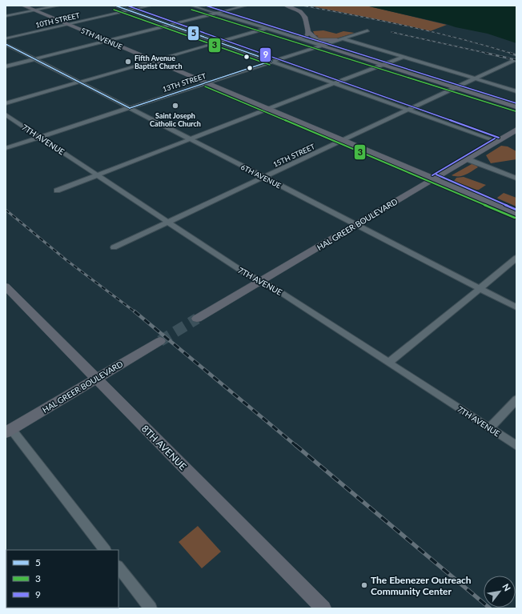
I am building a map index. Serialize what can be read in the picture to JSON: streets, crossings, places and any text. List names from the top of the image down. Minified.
{"streets":{"main road":["5TH AVENUE","HAL GREER BOULEVARD","8TH AVENUE"],"street":["10TH STREET","13TH STREET","7TH AVENUE","15TH STREET","6TH AVENUE"]},"crossings":[["10TH STREET","5TH AVENUE"],["5TH AVENUE","13TH STREET"],["5TH AVENUE","15TH STREET"],["5TH AVENUE","HAL GREER BOULEVARD"],["13TH STREET","7TH AVENUE"],["13TH STREET","6TH AVENUE"],["7TH AVENUE","15TH STREET"],["7TH AVENUE","HAL GREER BOULEVARD"],["15TH STREET","6TH AVENUE"],["6TH AVENUE","HAL GREER BOULEVARD"],["HAL GREER BOULEVARD","8TH AVENUE"]],"places":["Fifth Avenue Baptist Church","Saint Joseph Catholic Church","The Ebenezer Outreach Community Center"],"lines":["transit line 5","transit line 9","transit line 3"],"legend":["5","3","9"],"north":"top right"}
